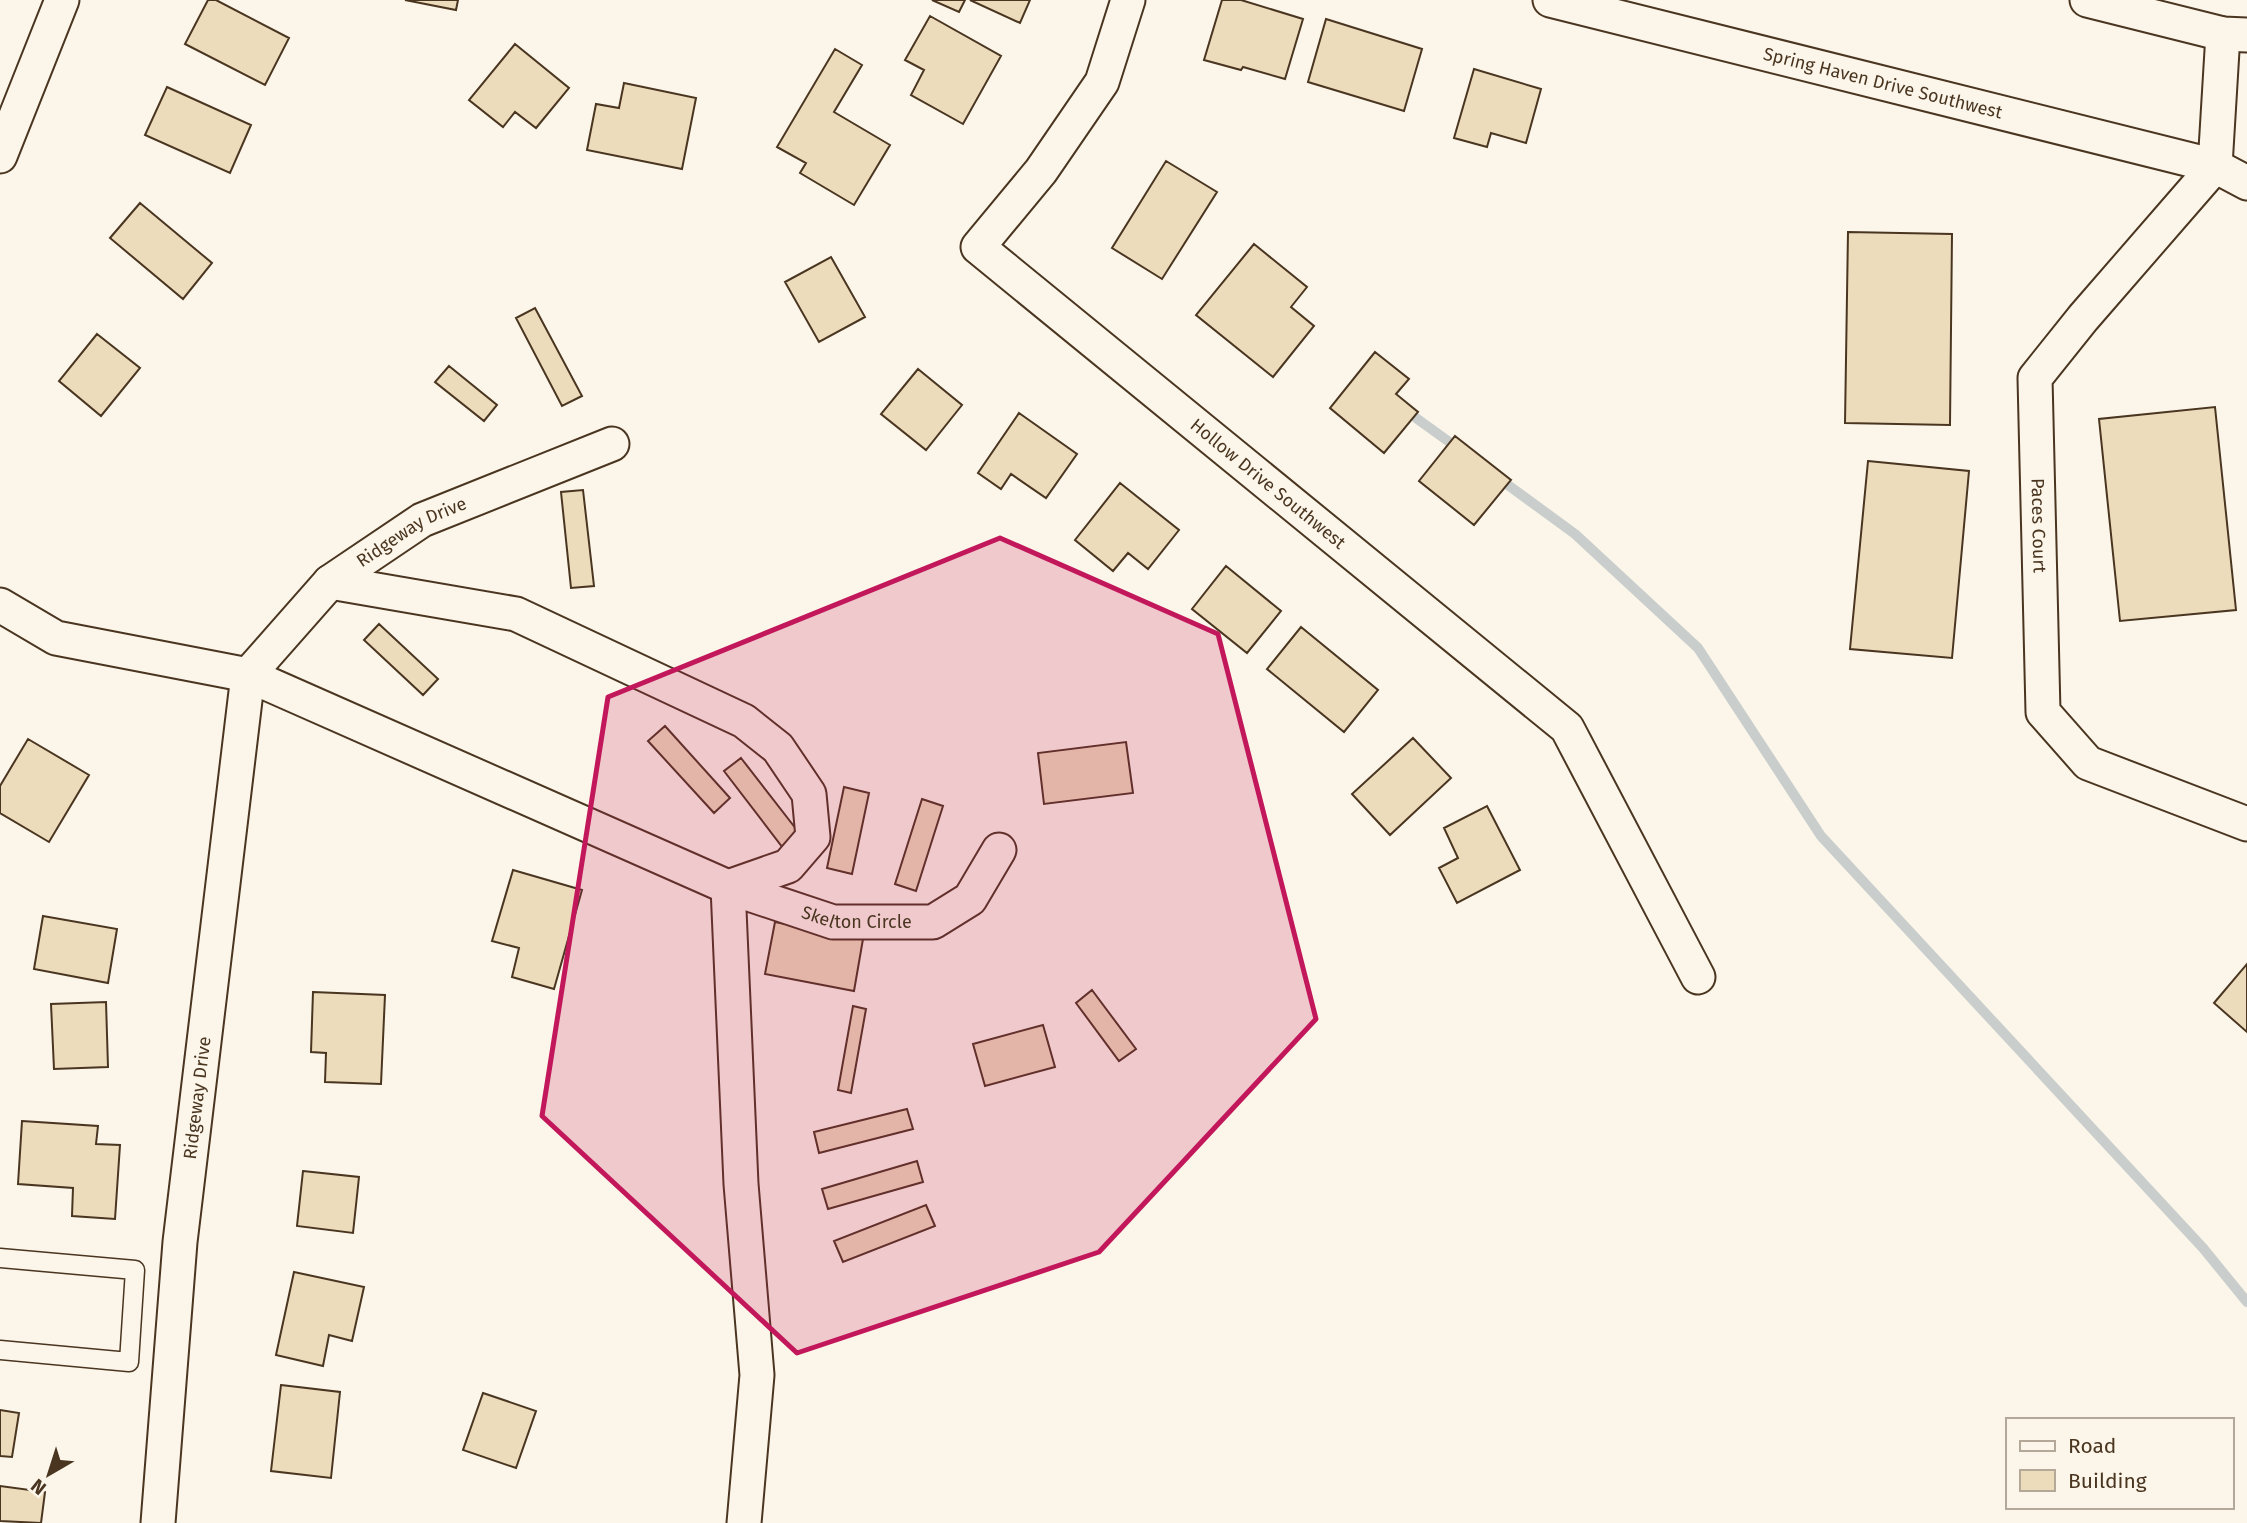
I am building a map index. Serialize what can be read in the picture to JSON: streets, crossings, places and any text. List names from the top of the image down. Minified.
{"streets":{"street":["Spring Haven Drive Southwest","Hollow Drive Southwest","Paces Court","Ridgeway Drive","Skelton Circle"]},"crossings":[["Spring Haven Drive Southwest","Paces Court"]],"legend":["Road","Building"],"north":"bottom left"}
